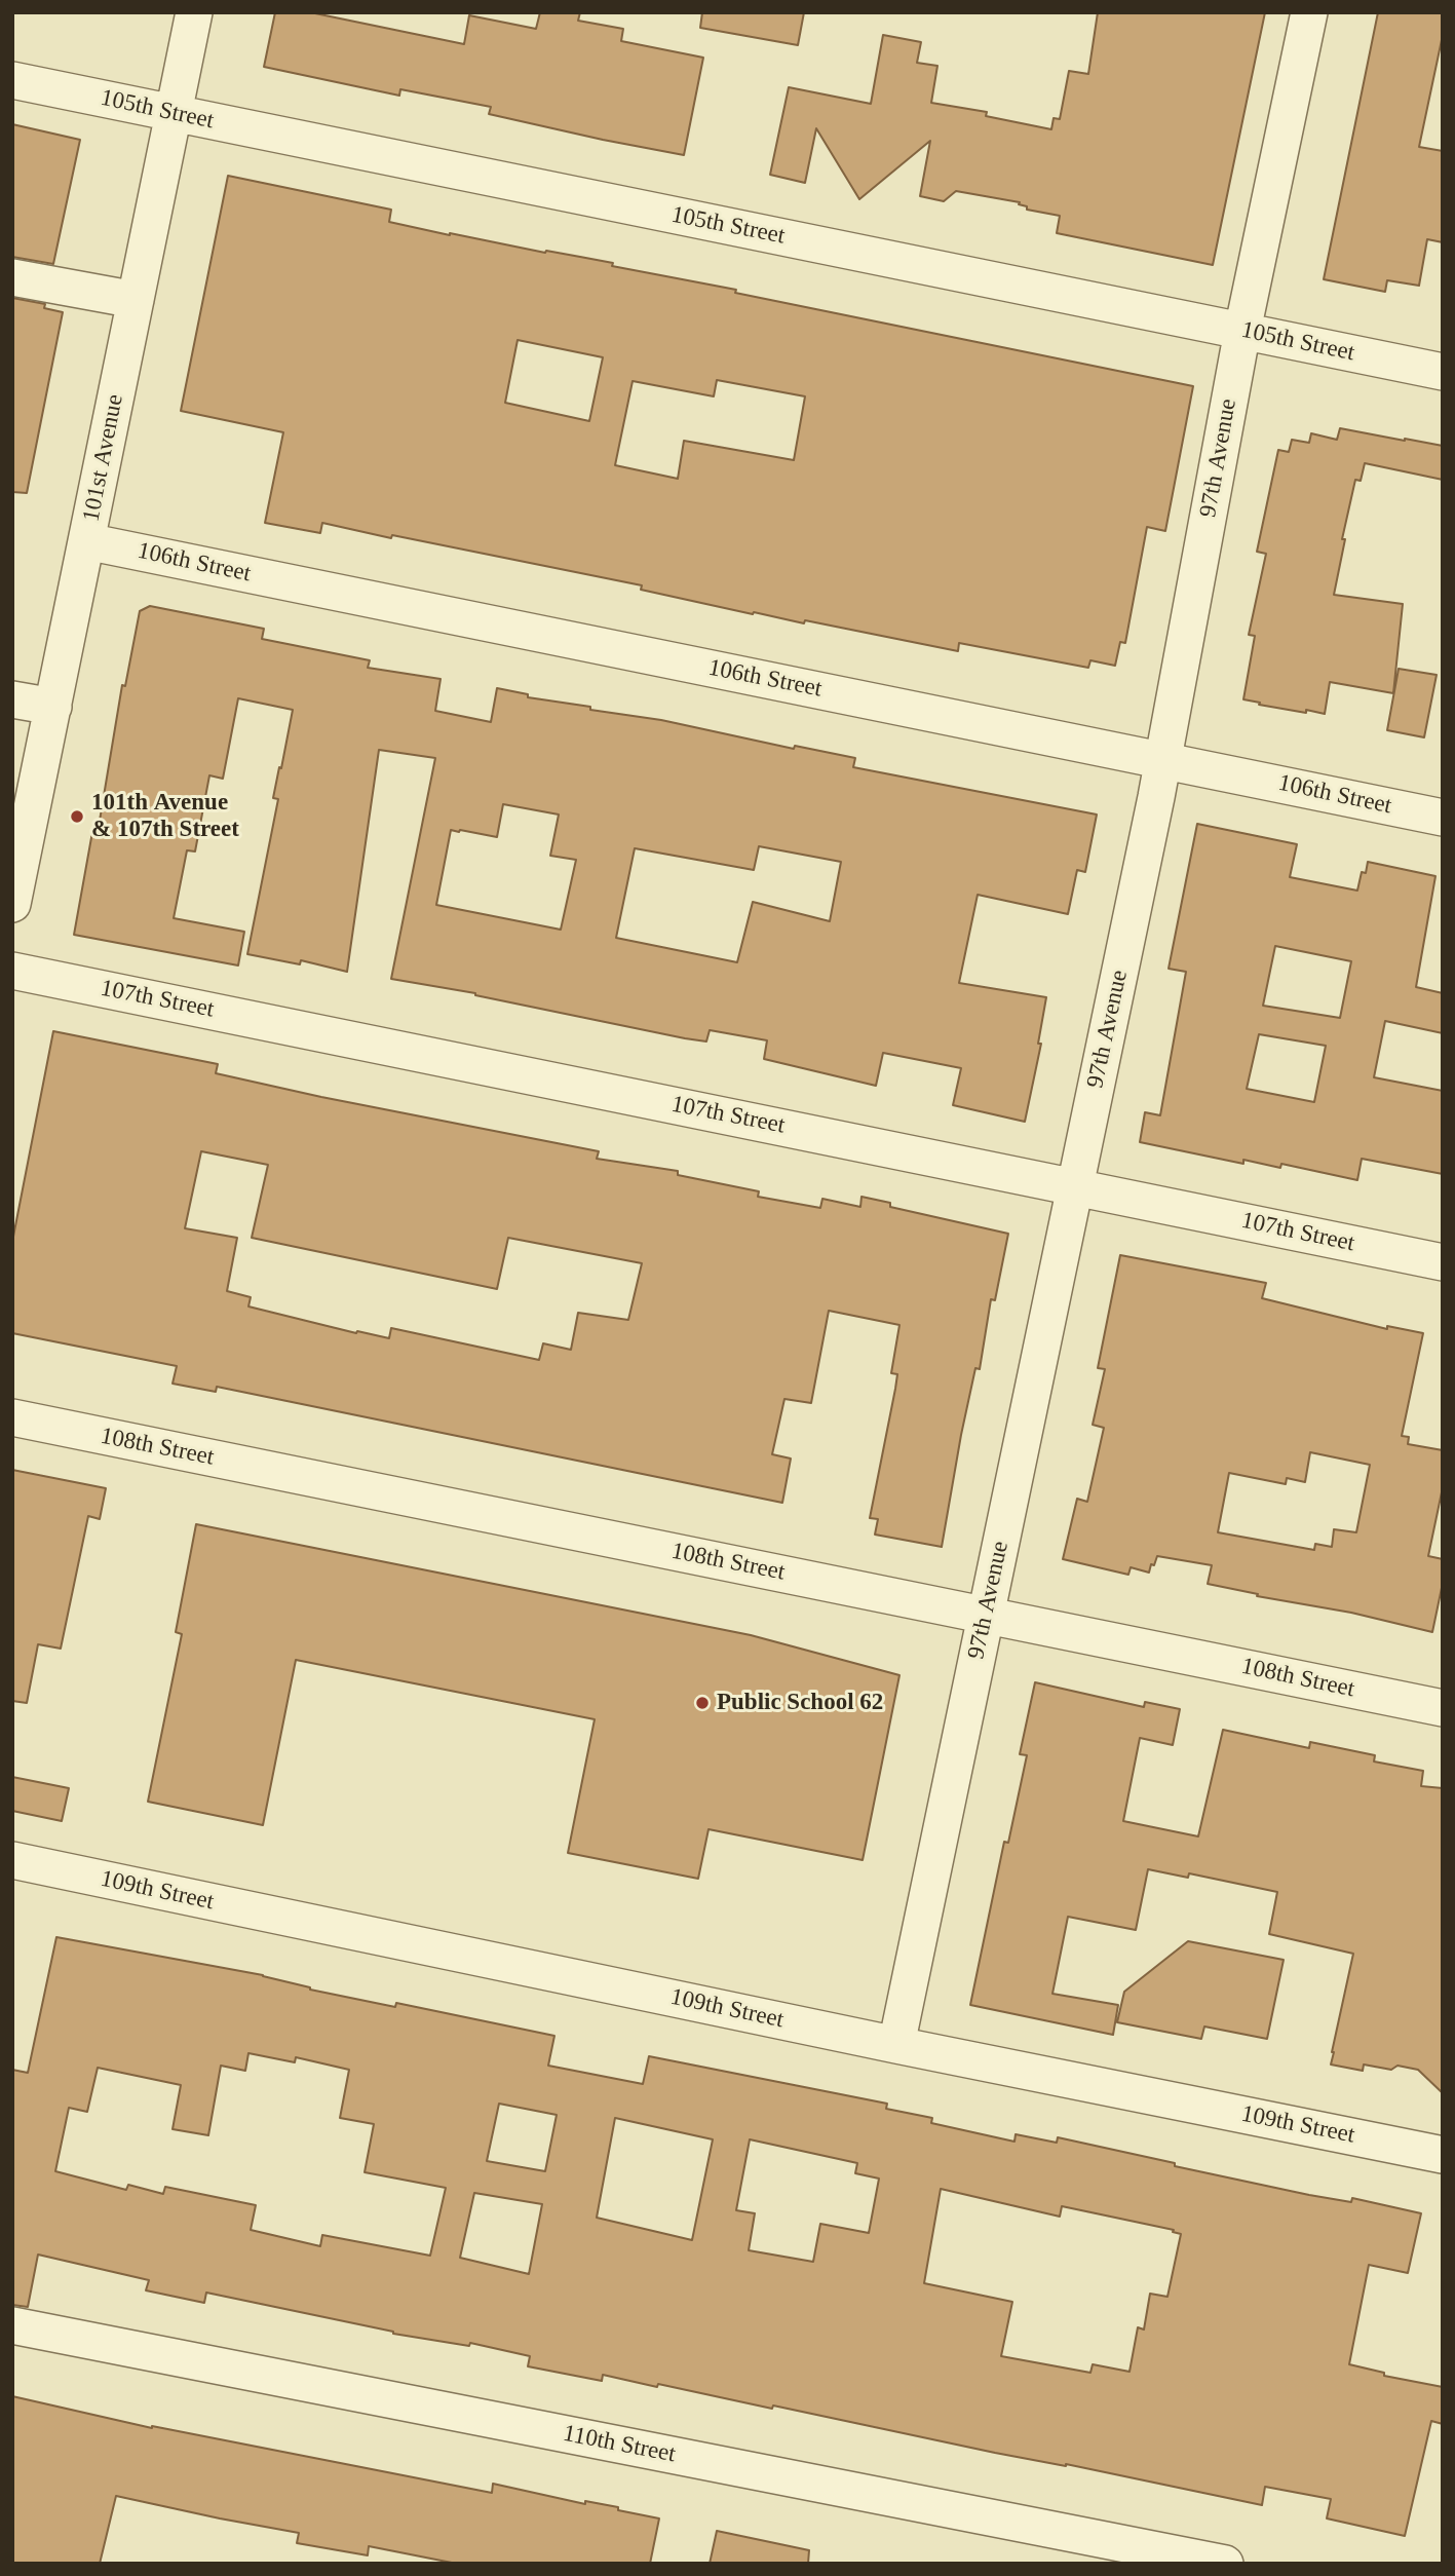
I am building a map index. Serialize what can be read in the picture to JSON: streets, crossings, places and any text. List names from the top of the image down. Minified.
{"streets":{"street":["105th Street","101st Avenue","97th Avenue","106th Street","107th Street","108th Street","109th Street","110th Street"]},"crossings":[["105th Street","101st Avenue"],["105th Street","97th Avenue"],["101st Avenue","106th Street"],["97th Avenue","106th Street"],["97th Avenue","107th Street"],["97th Avenue","108th Street"],["97th Avenue","109th Street"]],"places":["101th Avenue & 107th Street","Public School 62"]}
